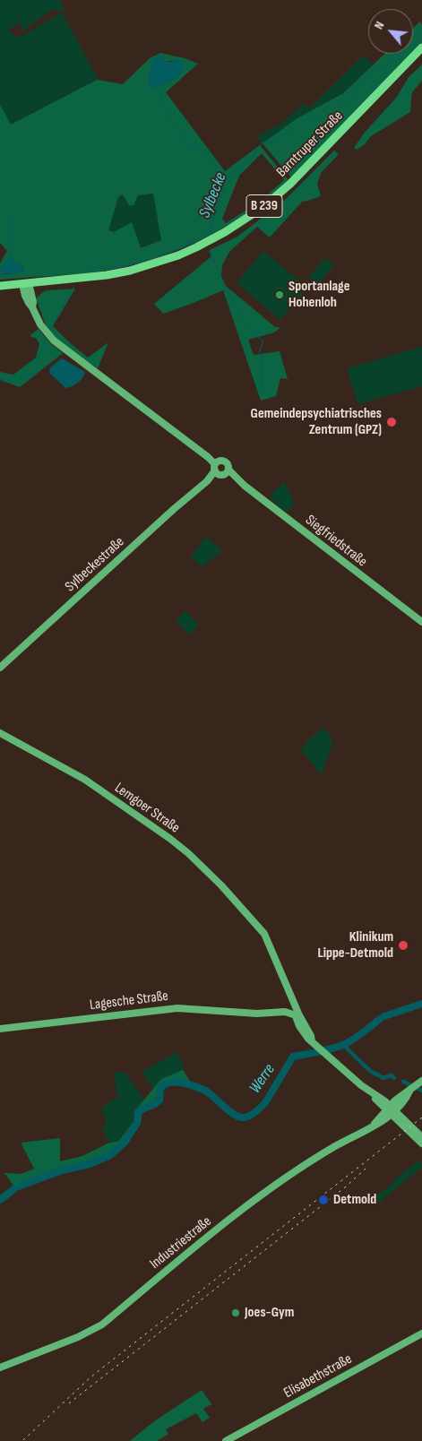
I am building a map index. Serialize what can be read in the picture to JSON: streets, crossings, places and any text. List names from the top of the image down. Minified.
{"streets":{"main road":["Barntruper Straße","B 239"],"street":["Siegfriedstraße","Sylbeckestraße","Lemgoer Straße","Lagesche Straße","Industriestraße","Elisabethstraße"]},"crossings":[["Barntruper Straße","B 239"],["Barntruper Straße","Siegfriedstraße"],["B 239","Siegfriedstraße"],["Siegfriedstraße","Sylbeckestraße"],["Lemgoer Straße","Lagesche Straße"],["Lemgoer Straße","Industriestraße"]],"water":["Sylbecke","Werre"],"places":["Sportanlage Hohenloh","Gemeindepsychiatrisches Zentrum (GPZ)","Klinikum Lippe-Detmold","Detmold","Joes-Gym"],"north":"top left"}
